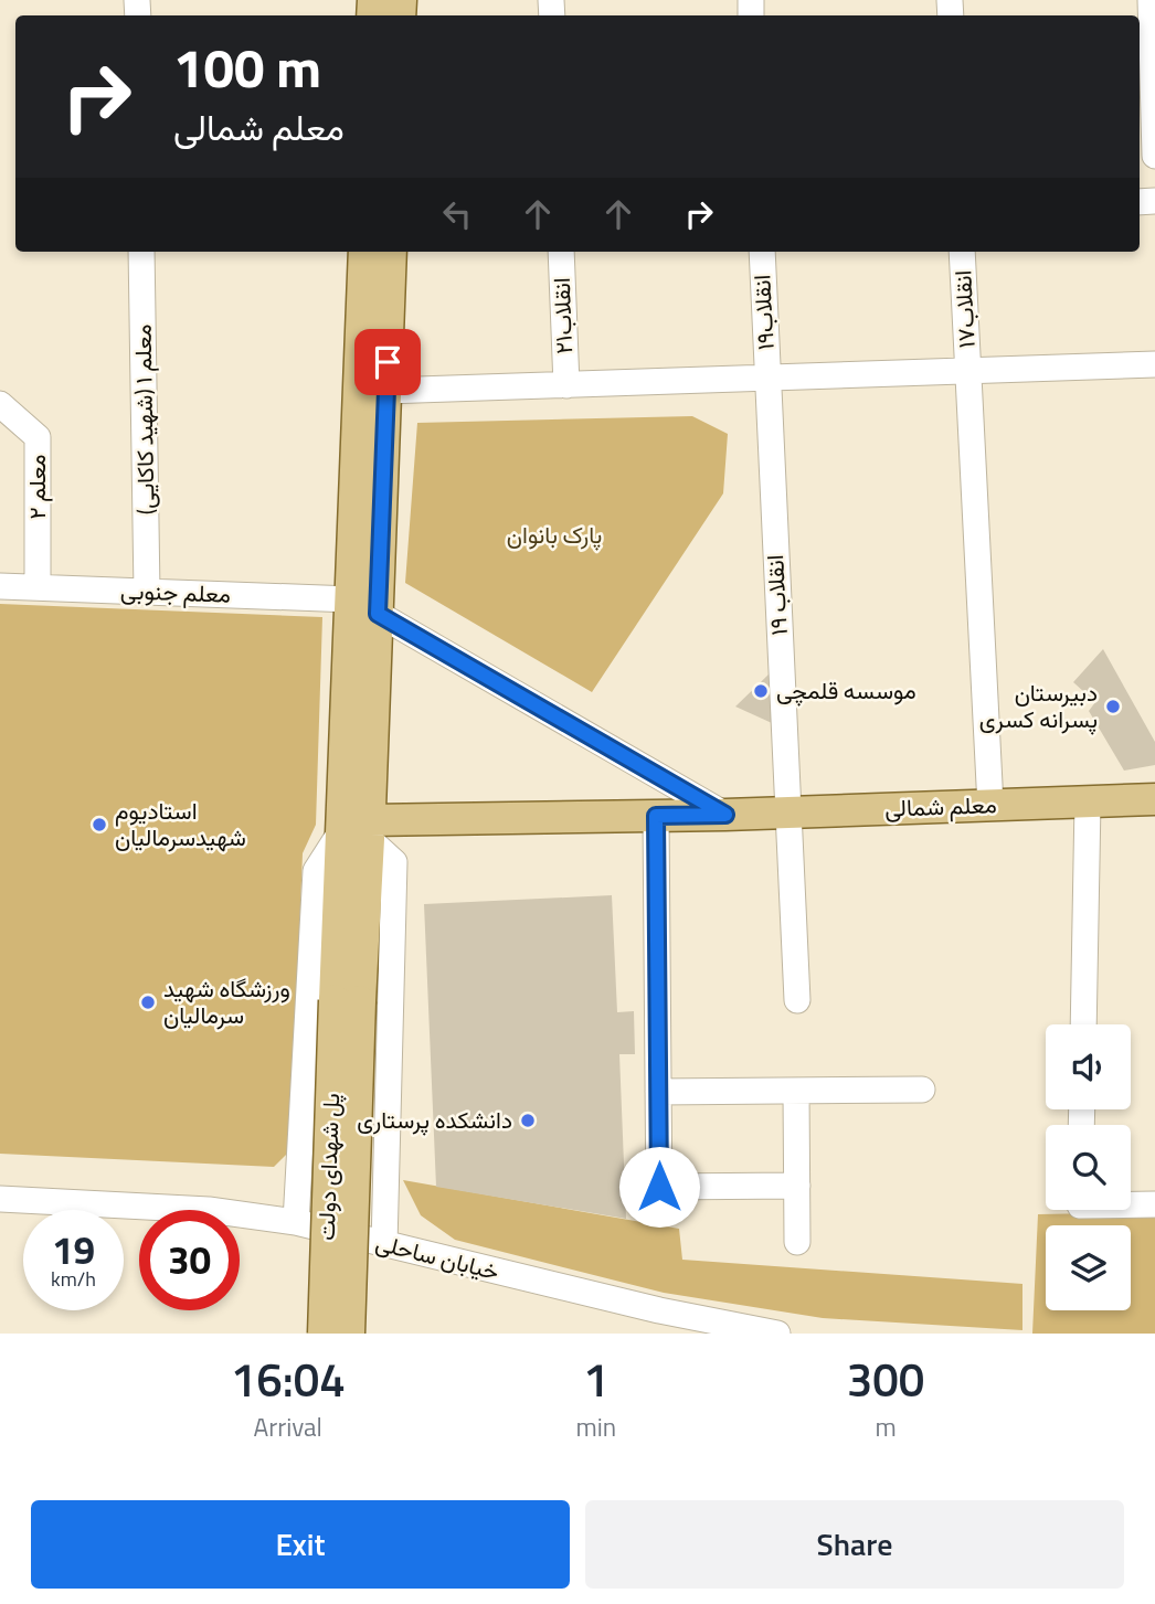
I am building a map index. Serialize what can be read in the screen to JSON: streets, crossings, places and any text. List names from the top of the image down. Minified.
{"streets":{"main road":["معلم شمالی","پل شهدای دولت"],"street":["انقلاب۱۷","انقلاب۱۹","انقلاب۲۱","معلم ۱ (شهید کاکایی)","معلم ۲","معلم جنوبی","انقلاب ۱۹","خیابان ساحلی"]},"crossings":[["انقلاب۱۷","معلم شمالی"],["انقلاب۱۹","انقلاب ۱۹"],["معلم ۱ (شهید کاکایی)","معلم جنوبی"],["معلم ۲","معلم جنوبی"],["انقلاب ۱۹","معلم شمالی"]],"parks":["پارک بانوان"],"places":["موسسه قلمچی","دبیرستان پسرانه کسری","استادیوم شهیدسرمالیان","ورزشگاه شهید سرمالیان","دانشکده پرستاری"],"page":{"turn":["100 m","معلم شمالی"],"speed":"19 km/h","limit":"30","eta":["16:04","Arrival","1","min","300","m"],"buttons":["Exit","Share"]}}
